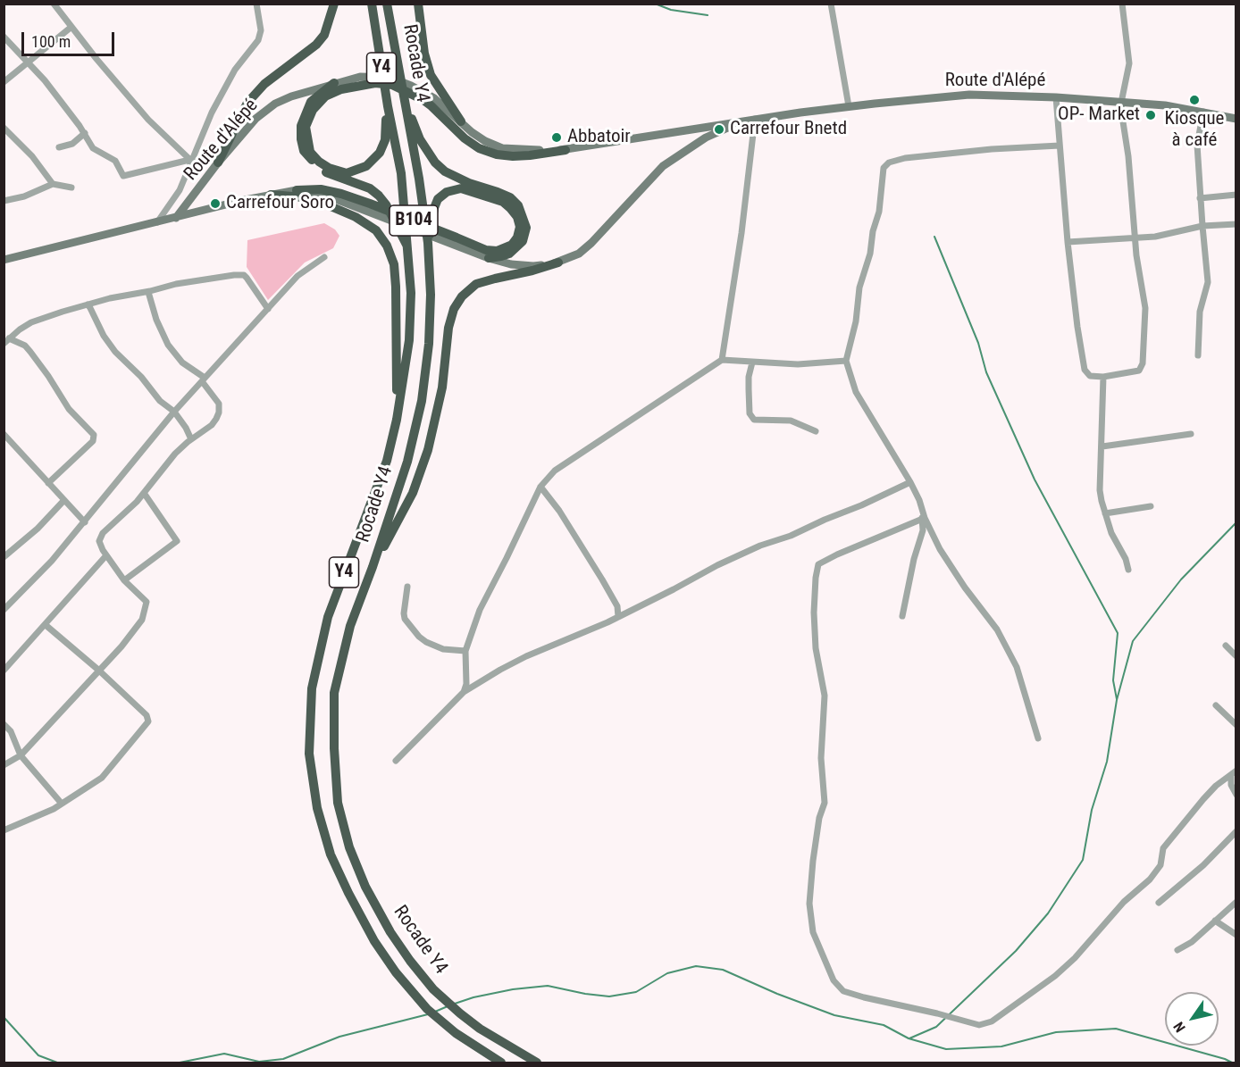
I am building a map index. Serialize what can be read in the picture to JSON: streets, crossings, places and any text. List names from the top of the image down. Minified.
{"streets":{"highway":["Rocade Y4","Y4","B104"],"main road":["Route d'Alépé"]},"crossings":[["Route d'Alépé","B104"]],"places":["Kiosque à café","OP- Market","Carrefour Bnetd","Abbatoir","Carrefour Soro"],"scale_bar":"100 m","north":"bottom left"}
